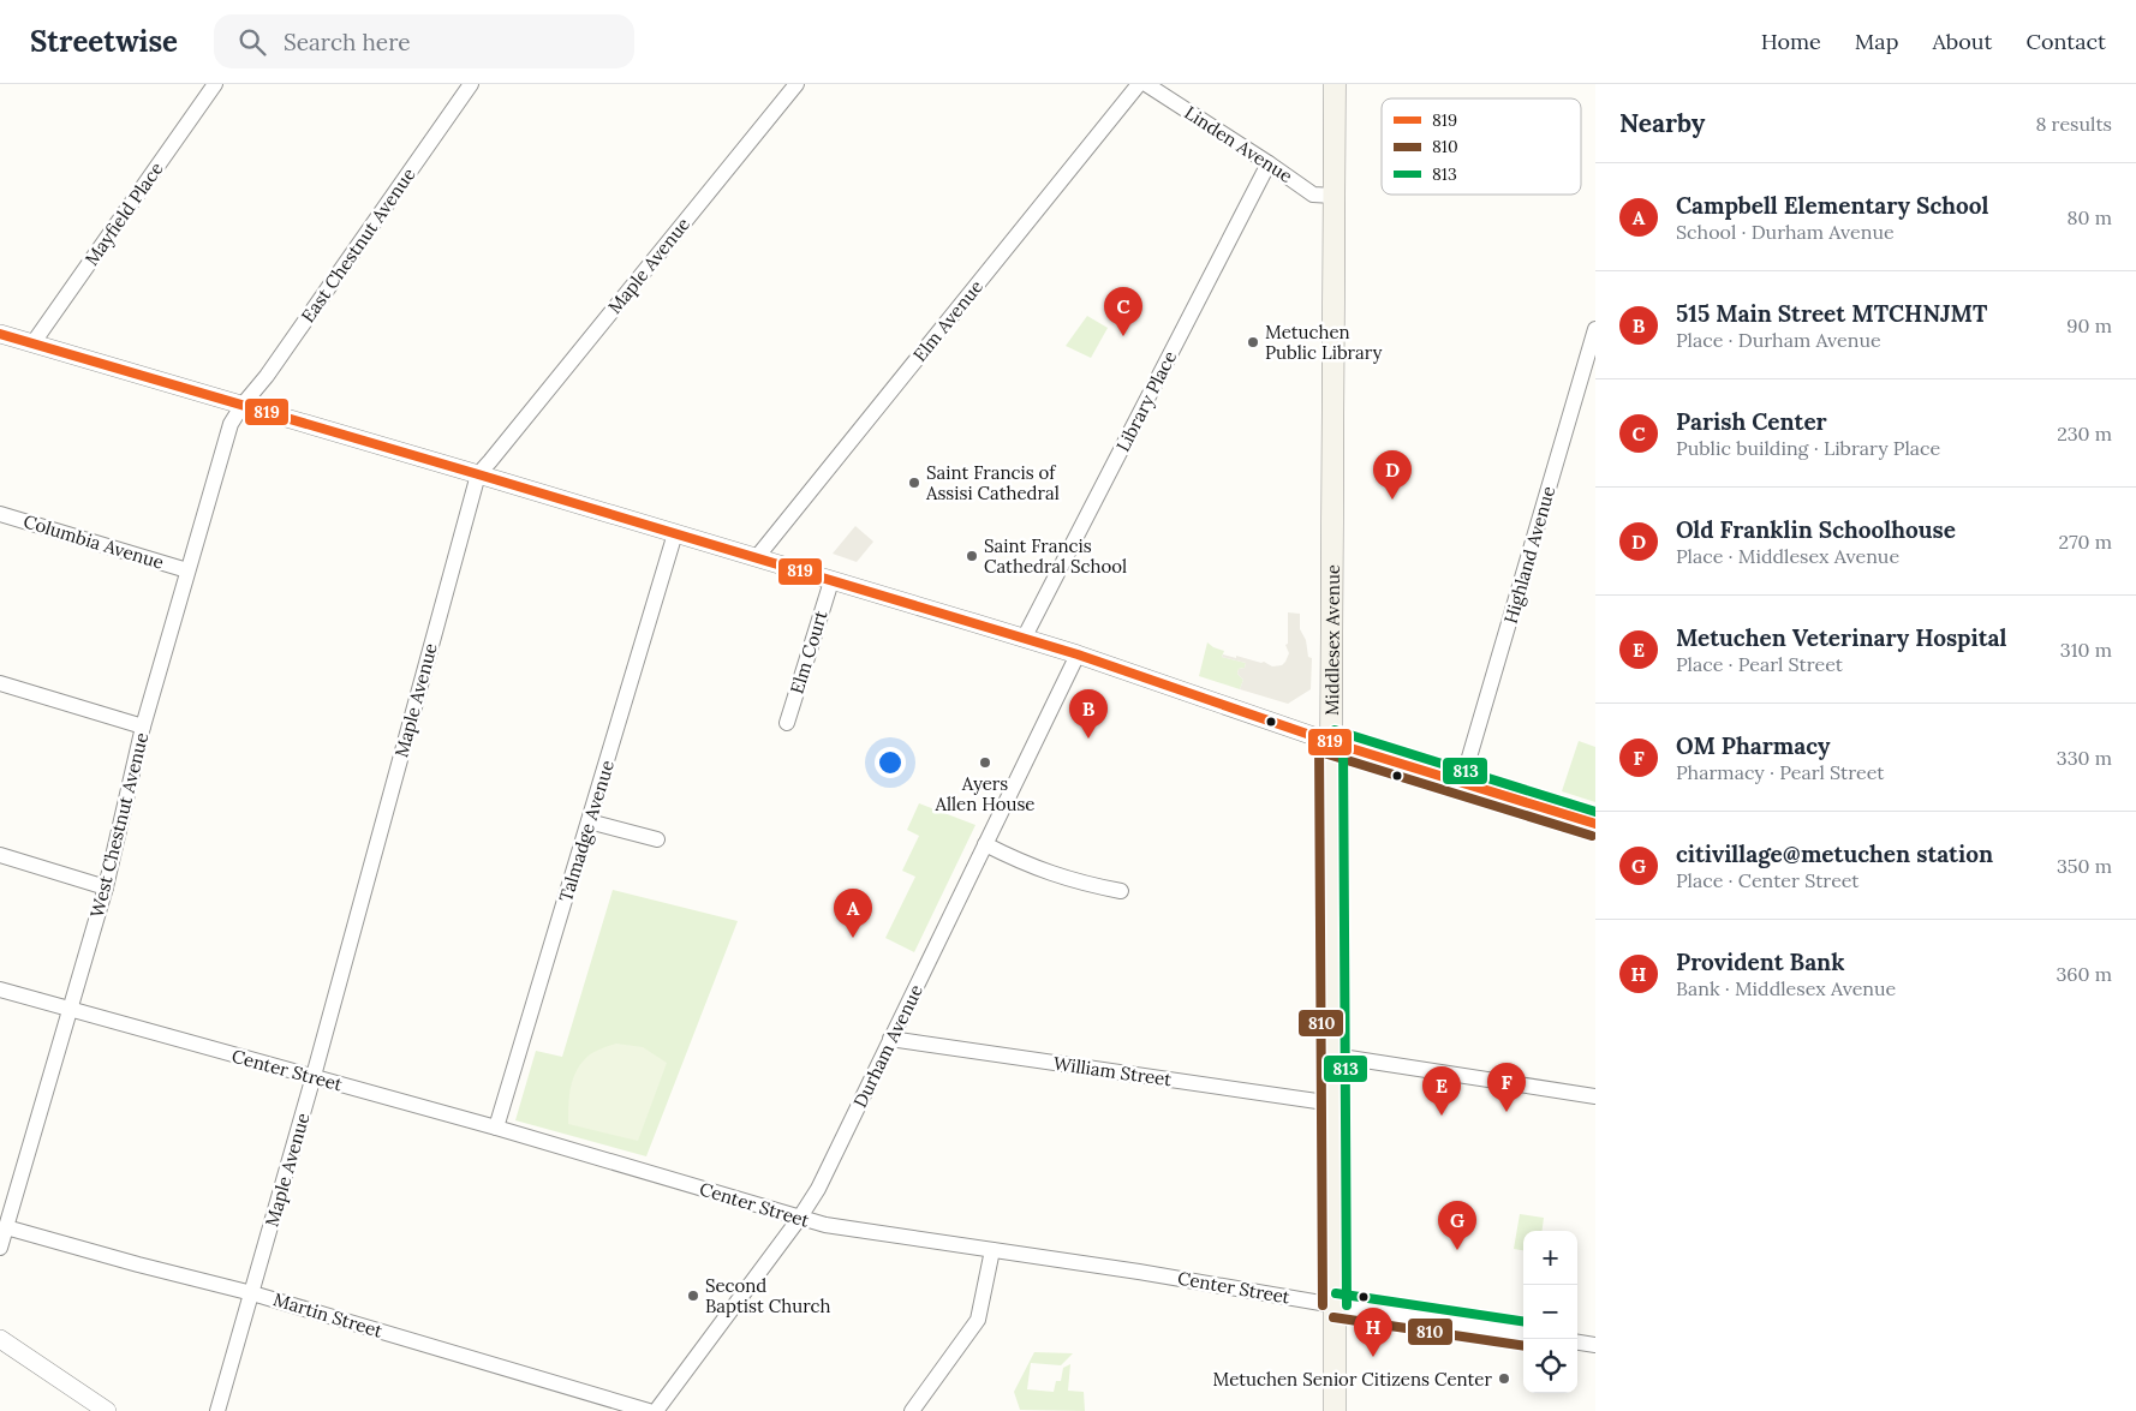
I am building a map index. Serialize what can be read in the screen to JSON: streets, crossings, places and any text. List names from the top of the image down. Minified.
{"streets":{"main road":["Middlesex Avenue"],"street":["Linden Avenue","Mayfield Place","East Chestnut Avenue","Maple Avenue","Elm Avenue","Library Place","Columbia Avenue","Highland Avenue","Elm Court","West Chestnut Avenue","Talmadge Avenue","Durham Avenue","Center Street","William Street","Martin Street"]},"crossings":[["Linden Avenue","Library Place"],["Linden Avenue","Middlesex Avenue"],["East Chestnut Avenue","West Chestnut Avenue"],["Maple Avenue","Center Street"],["Maple Avenue","Martin Street"],["Columbia Avenue","West Chestnut Avenue"],["Middlesex Avenue","Center Street"],["Middlesex Avenue","William Street"],["West Chestnut Avenue","Center Street"],["West Chestnut Avenue","Martin Street"],["Talmadge Avenue","Center Street"],["Durham Avenue","Center Street"],["Durham Avenue","William Street"]],"places":["Metuchen Public Library","Saint Francis of Assisi Cathedral","Saint Francis Cathedral School","Ayers Allen House","Second Baptist Church","Metuchen Senior Citizens Center"],"lines":["transit line 819","transit line 813","transit line 810"],"legend":["819","810","813"],"page":{"header":"Streetwise","search":"Search here","nav":["Home","Map","About","Contact"],"heading":["Nearby","8 results"],"list":[{"mark":"A","name":"Campbell Elementary School","note":"School · Durham Avenue","value":"80 m"},{"mark":"B","name":"515 Main Street MTCHNJMT","note":"Place · Durham Avenue","value":"90 m"},{"mark":"C","name":"Parish Center","note":"Public building · Library Place","value":"230 m"},{"mark":"D","name":"Old Franklin Schoolhouse","note":"Place · Middlesex Avenue","value":"270 m"},{"mark":"E","name":"Metuchen Veterinary Hospital","note":"Place · Pearl Street","value":"310 m"},{"mark":"F","name":"OM Pharmacy","note":"Pharmacy · Pearl Street","value":"330 m"},{"mark":"G","name":"citivillage@metuchen station","note":"Place · Center Street","value":"350 m"},{"mark":"H","name":"Provident Bank","note":"Bank · Middlesex Avenue","value":"360 m"}],"pins":["C","D","B","A","F","E","G","H"],"map_buttons":["+","−"]}}
